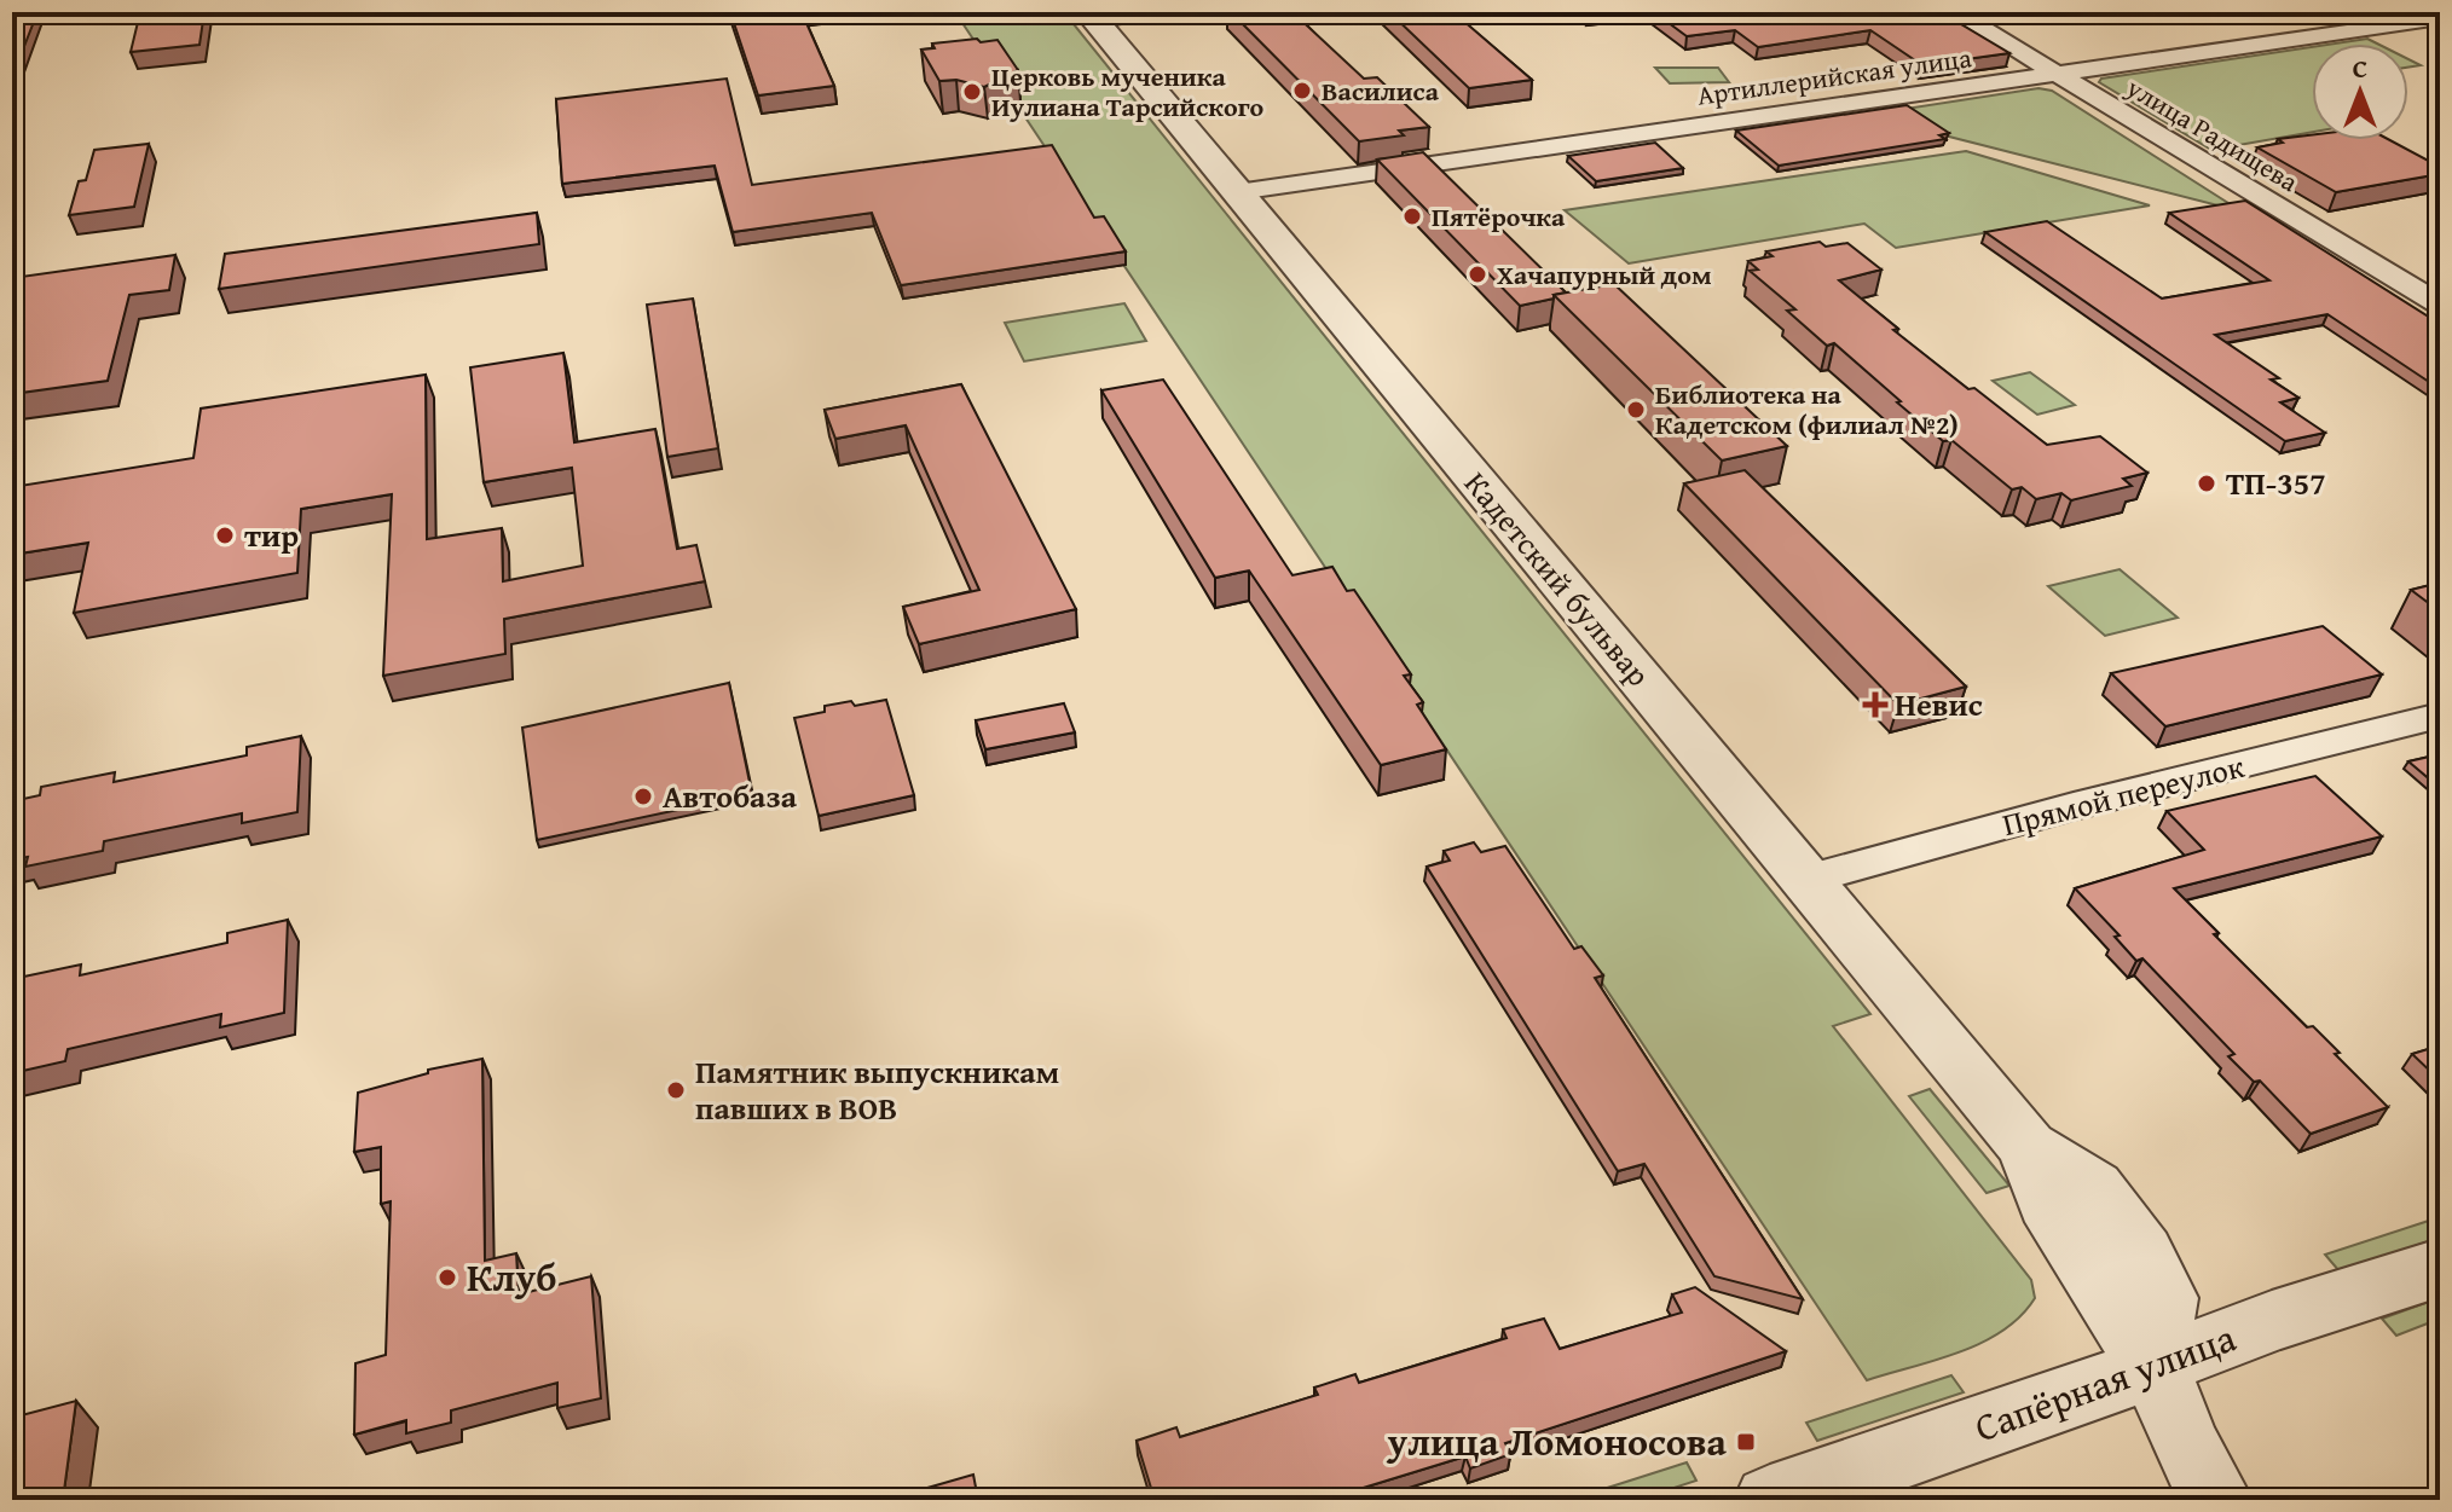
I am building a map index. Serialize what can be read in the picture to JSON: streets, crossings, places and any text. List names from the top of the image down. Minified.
{"streets":{"street":["Артиллерийская улица","улица Радищева","Кадетский бульвар","Прямой переулок","Сапёрная улица"]},"crossings":[["Артиллерийская улица","улица Радищева"],["Артиллерийская улица","Кадетский бульвар"],["Кадетский бульвар","Прямой переулок"],["Кадетский бульвар","Сапёрная улица"]],"places":{"other":["Василиса","Церковь мученика Иулиана Тарсийского","Пятёрочка","Хачапурный дом","Библиотека на Кадетском (филиал №2)","ТП-357","тир","Автобаза","Памятник выпускникам павших в ВОВ","Клуб"],"health":["Невис"],"transit":["улица Ломоносова"]},"north":"top"}
